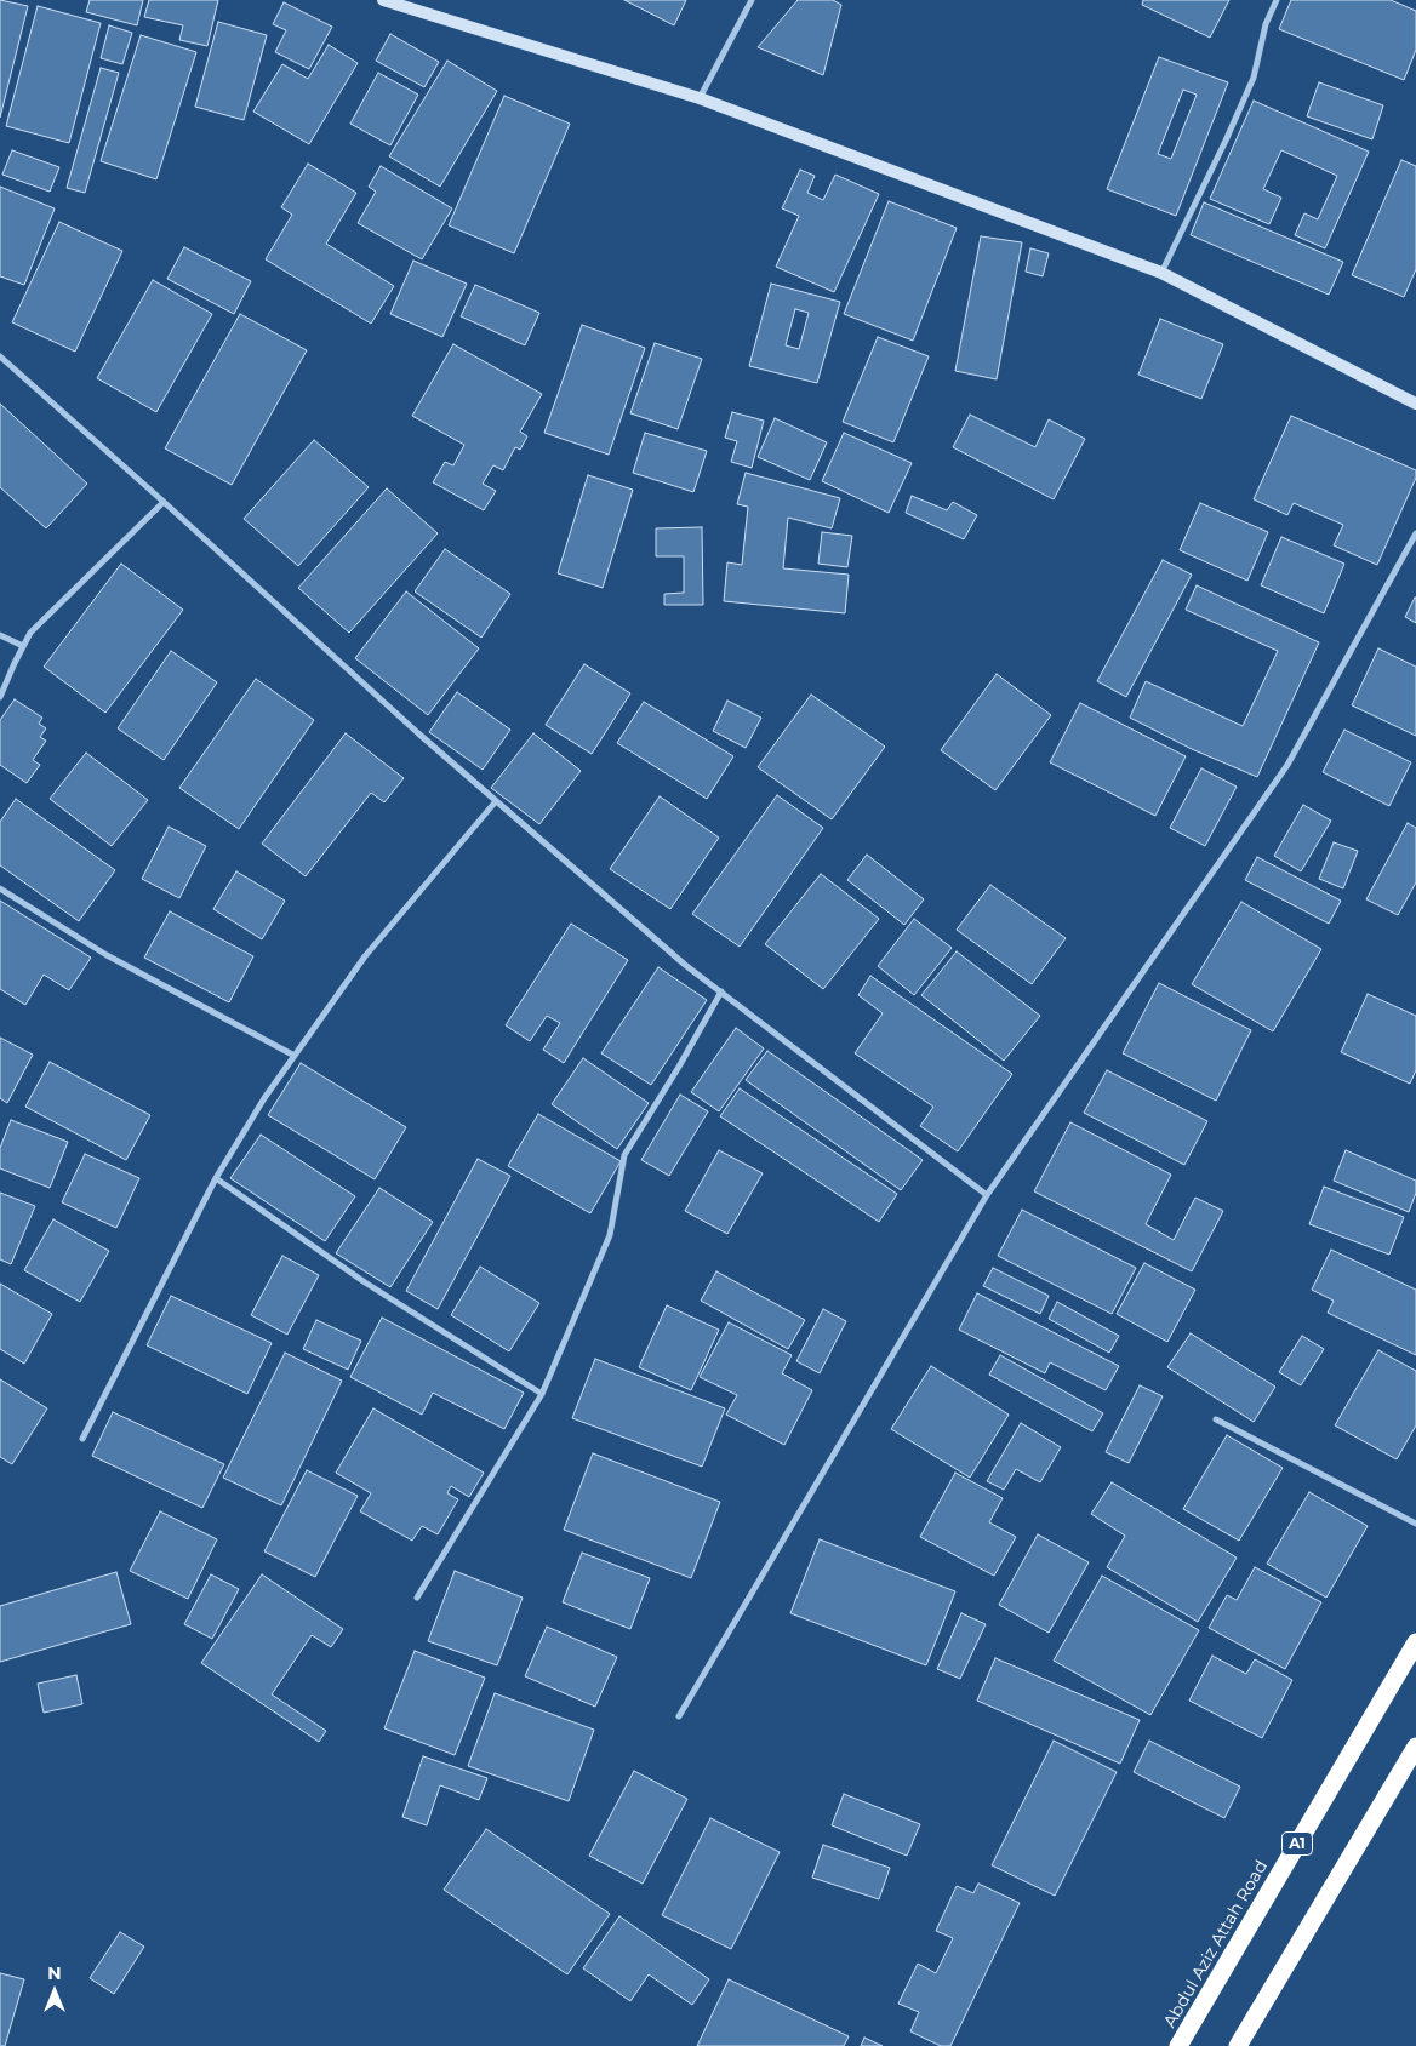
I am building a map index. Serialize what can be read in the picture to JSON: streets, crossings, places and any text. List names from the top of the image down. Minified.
{"streets":{"highway":["A1","Abdul Aziz Attah Road"]},"north":"top"}
